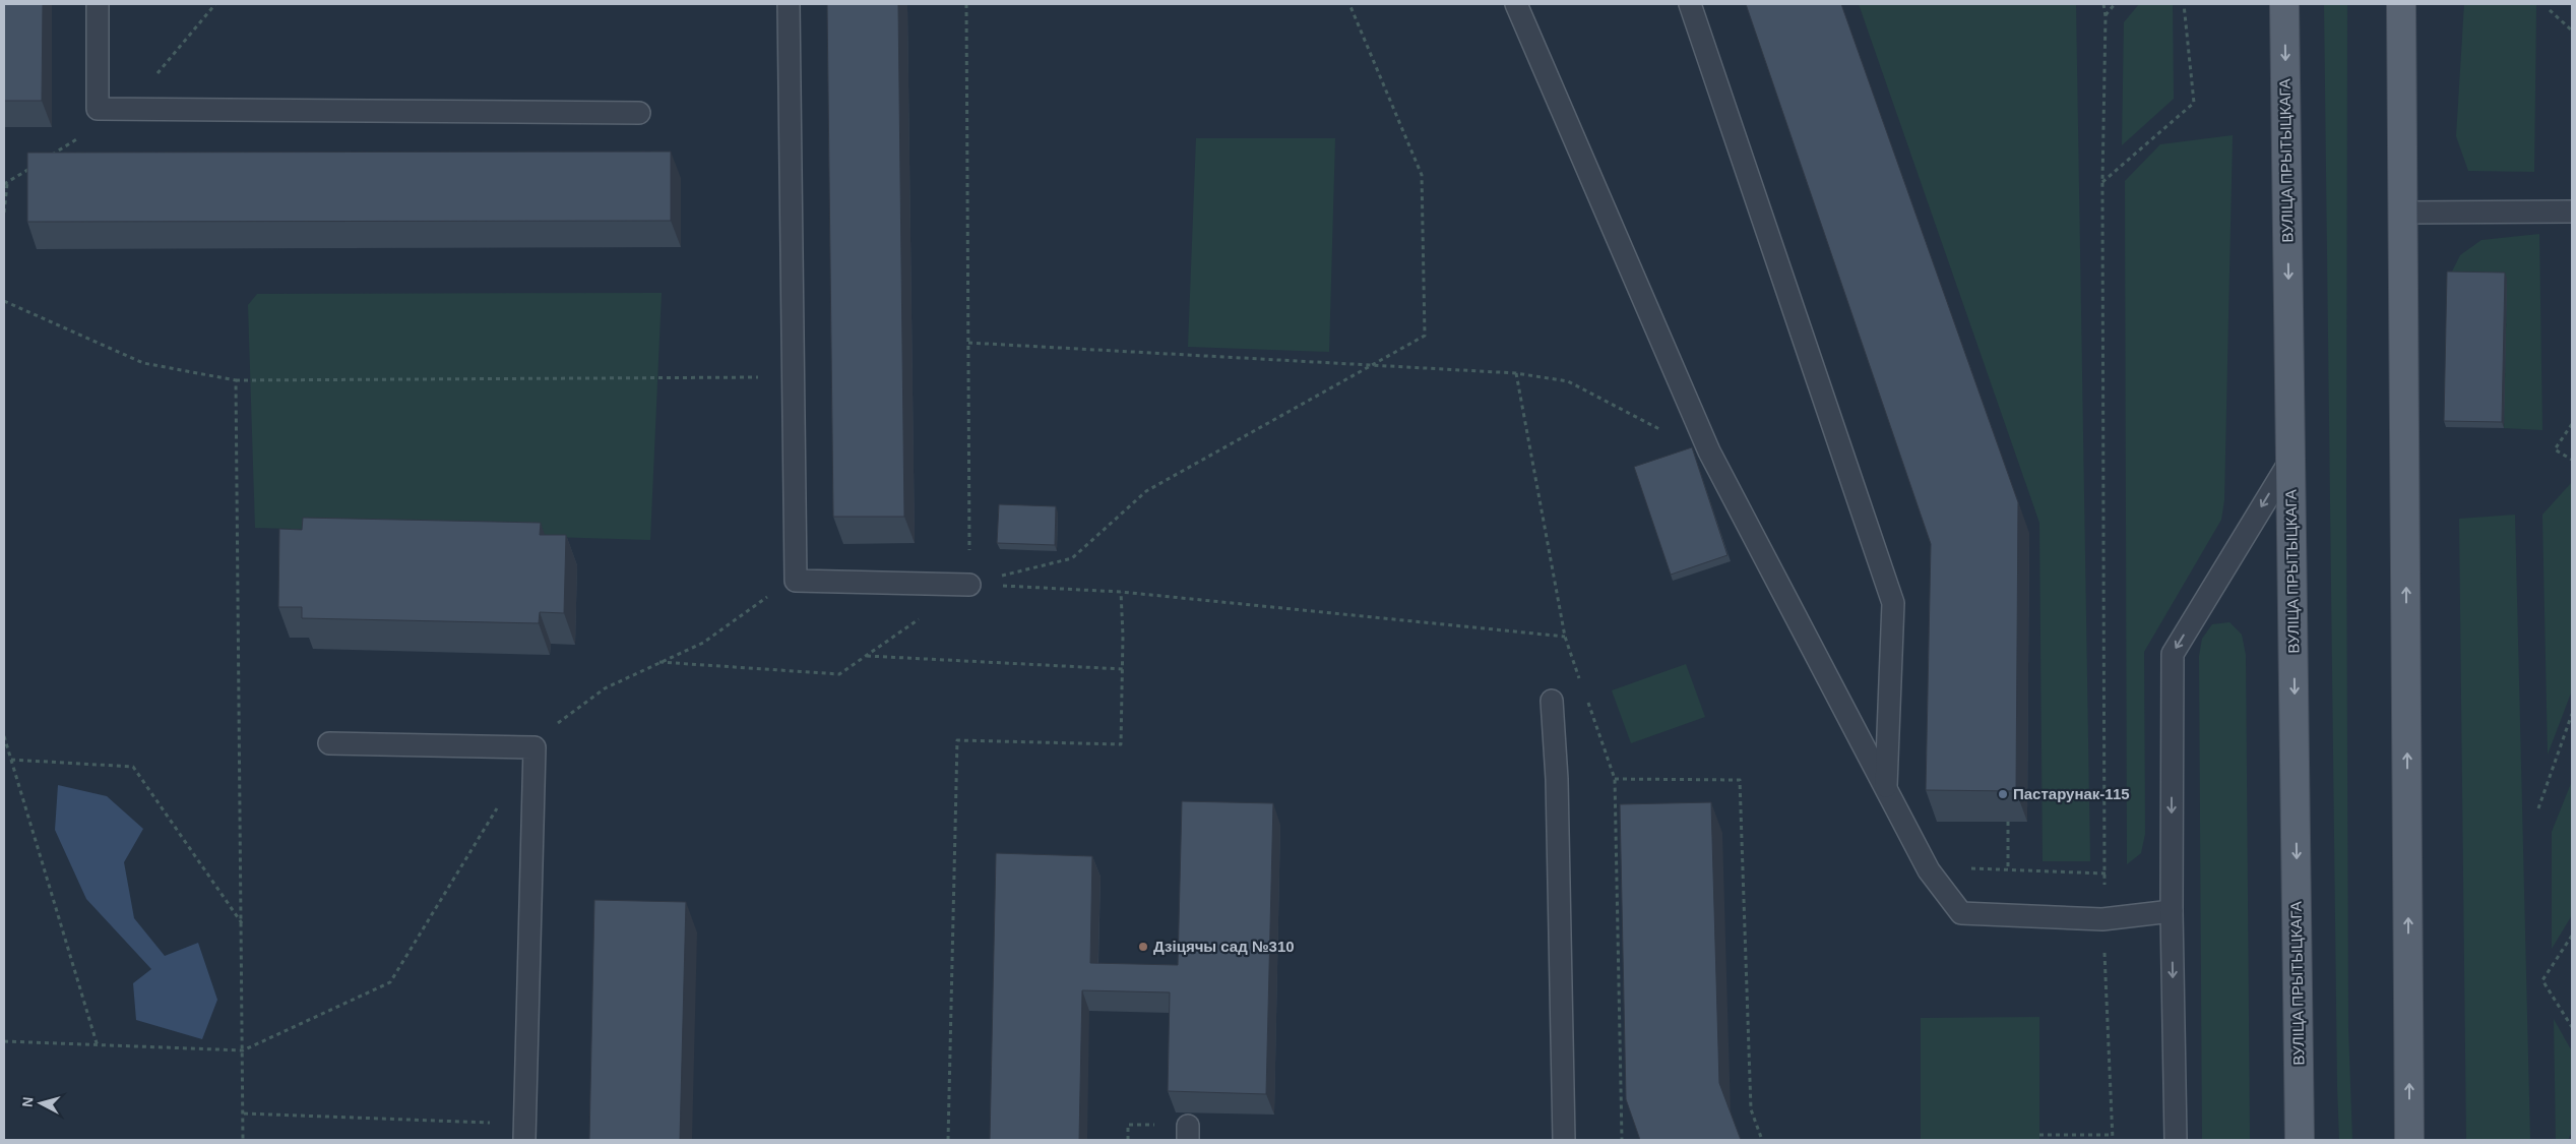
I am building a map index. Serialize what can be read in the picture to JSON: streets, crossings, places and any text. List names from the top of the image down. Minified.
{"streets":{"main road":["ВУЛІЦА ПРЫТЫЦКАГА"]},"places":["Пастарунак-115","Дзіцячы сад №310"],"north":"left"}
